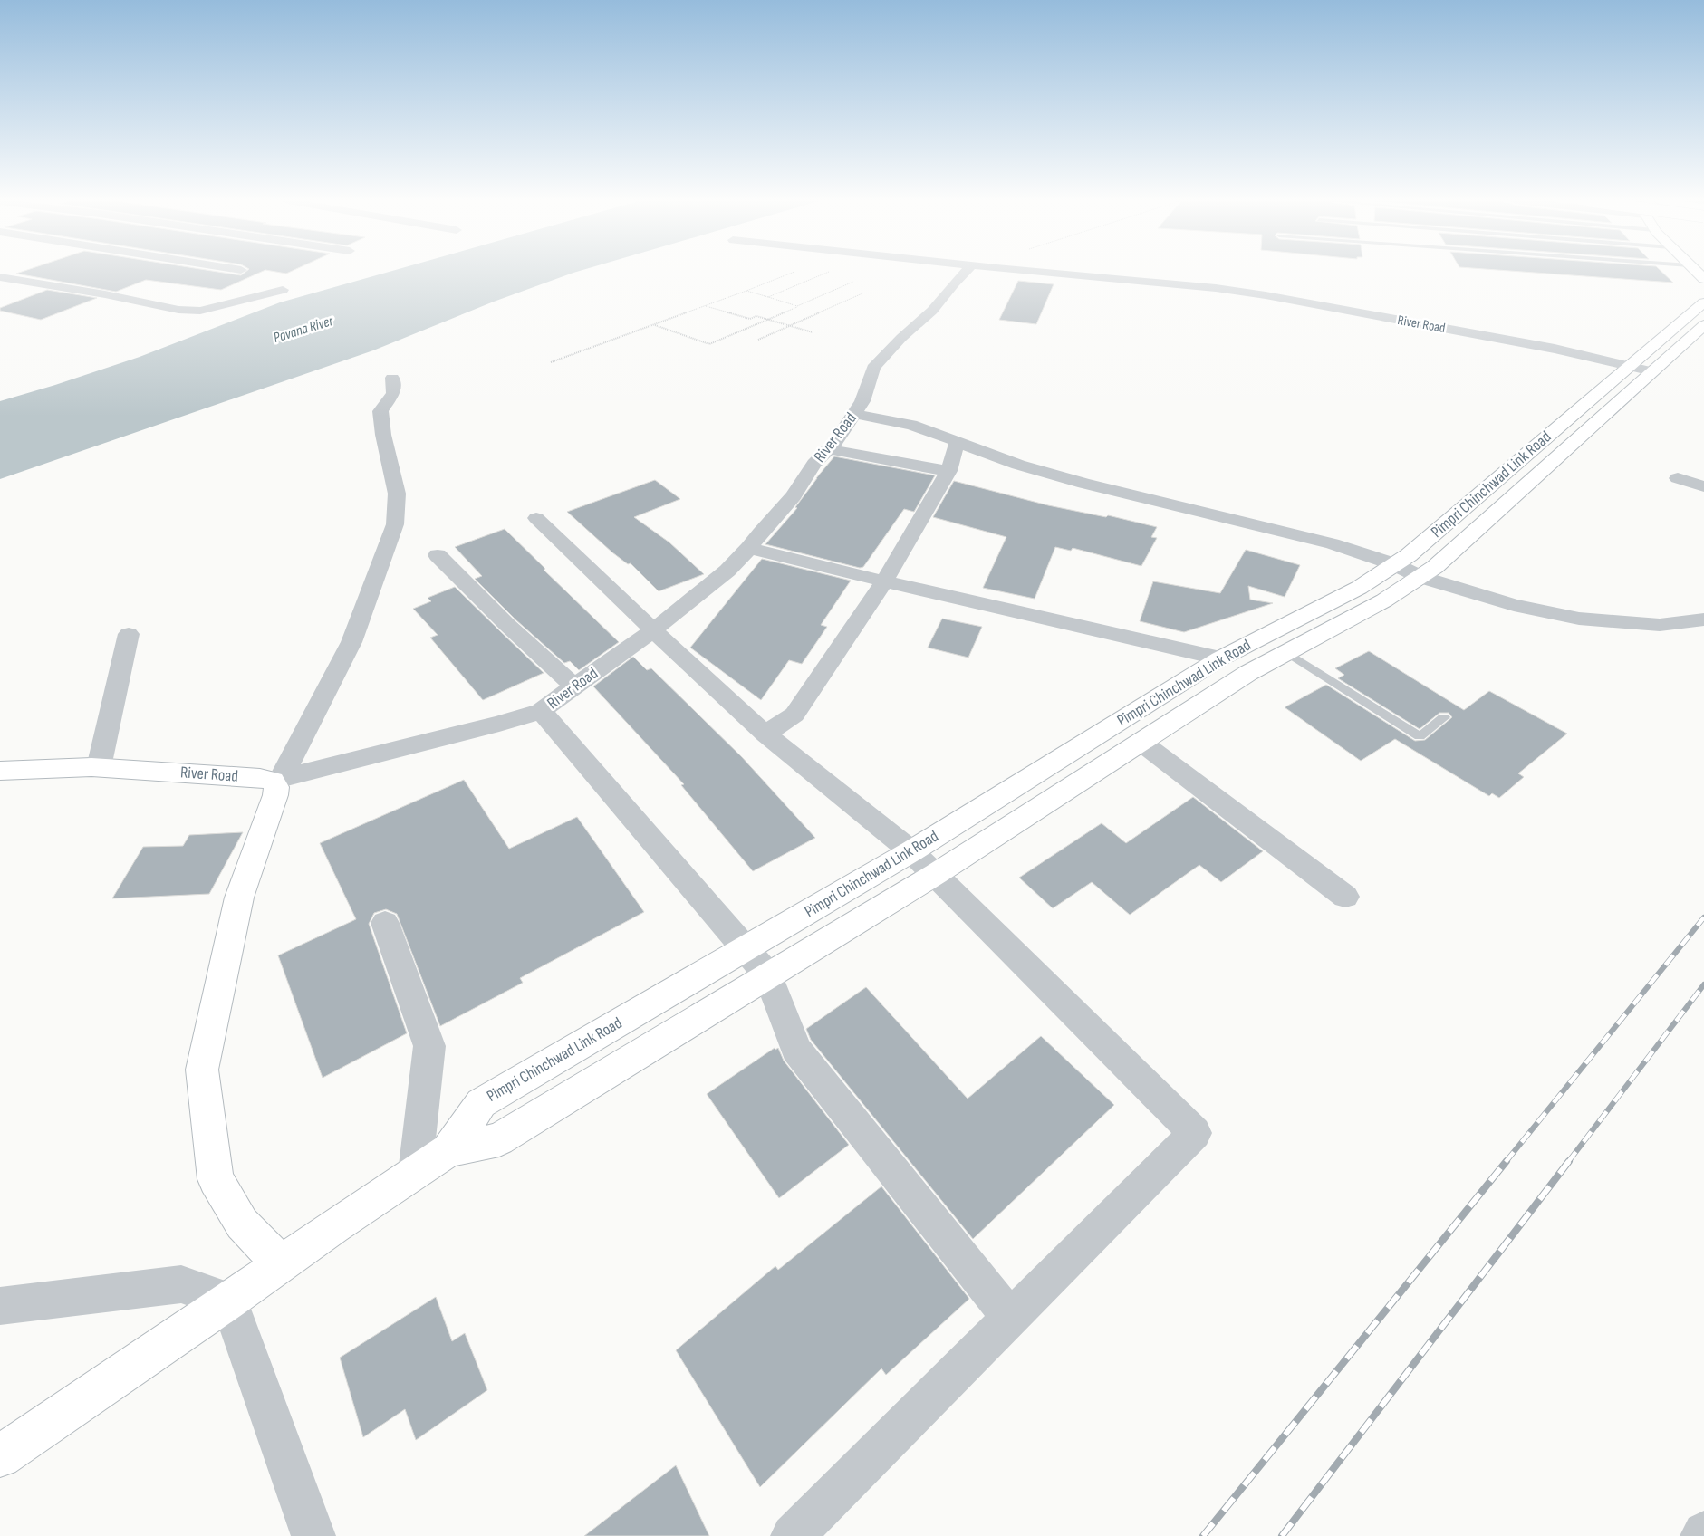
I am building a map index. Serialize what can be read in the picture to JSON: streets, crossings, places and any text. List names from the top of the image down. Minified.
{"streets":{"main road":["River Road","Pimpri Chinchwad Link Road"]},"crossings":[["River Road","Pimpri Chinchwad Link Road"]],"water":["Pavana River"]}
